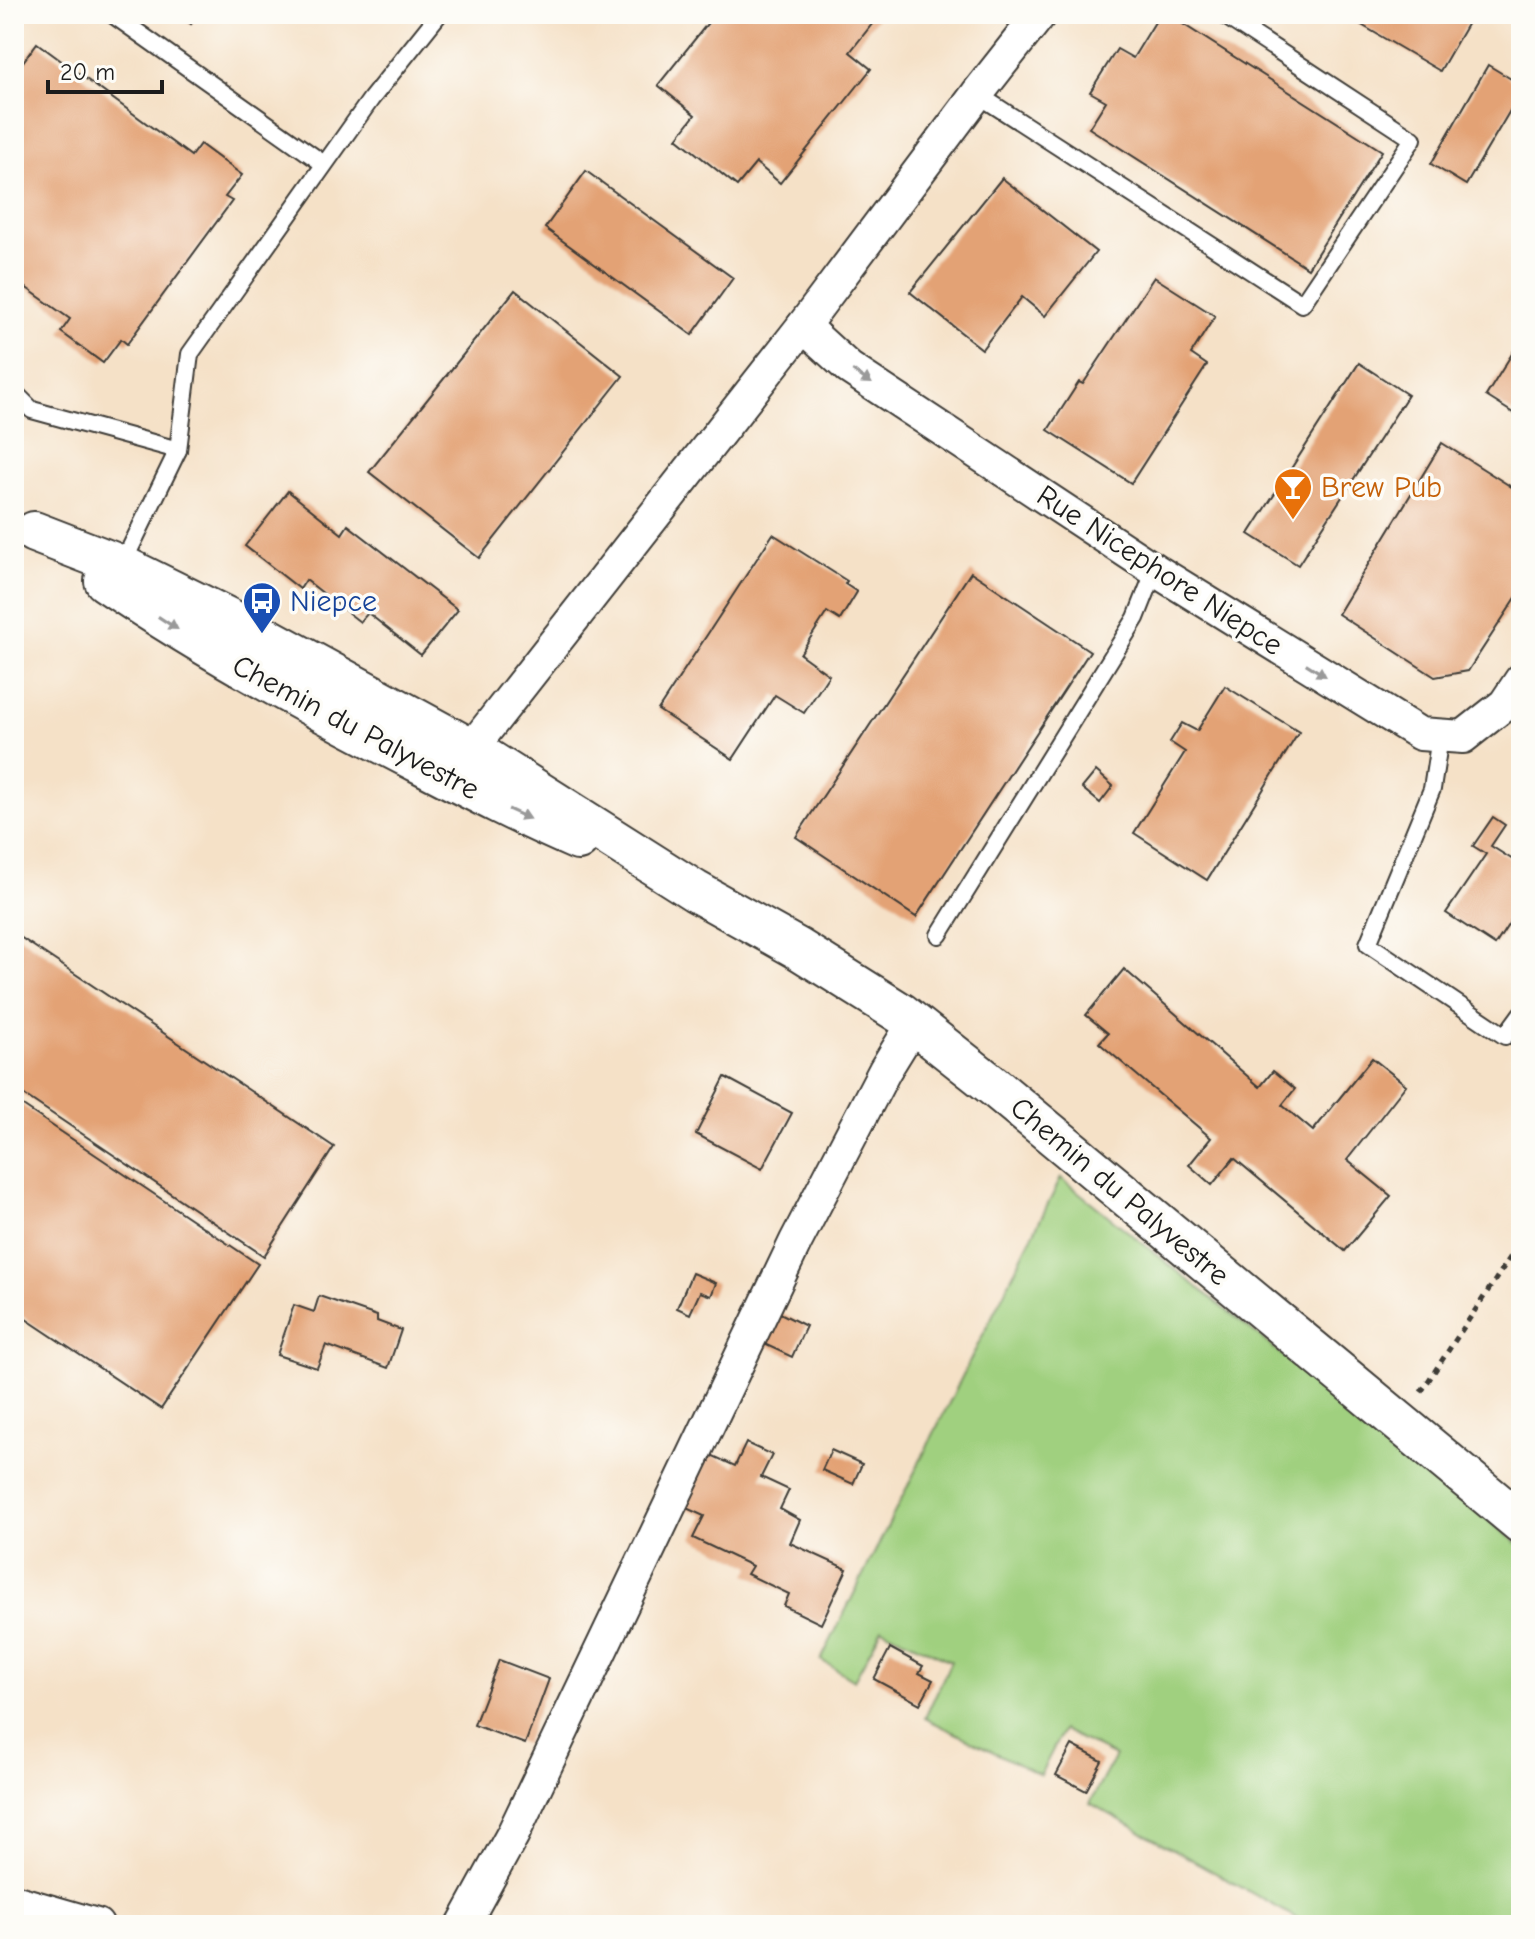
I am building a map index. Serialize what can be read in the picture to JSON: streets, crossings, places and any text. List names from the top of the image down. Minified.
{"streets":{"street":["Rue Nicephore Niepce","Chemin du Palyvestre"]},"one_way":["Rue Nicephore Niepce"],"places":{"bar":["Brew Pub"],"bus stop":["Niepce"]},"scale_bar":"20 m"}
